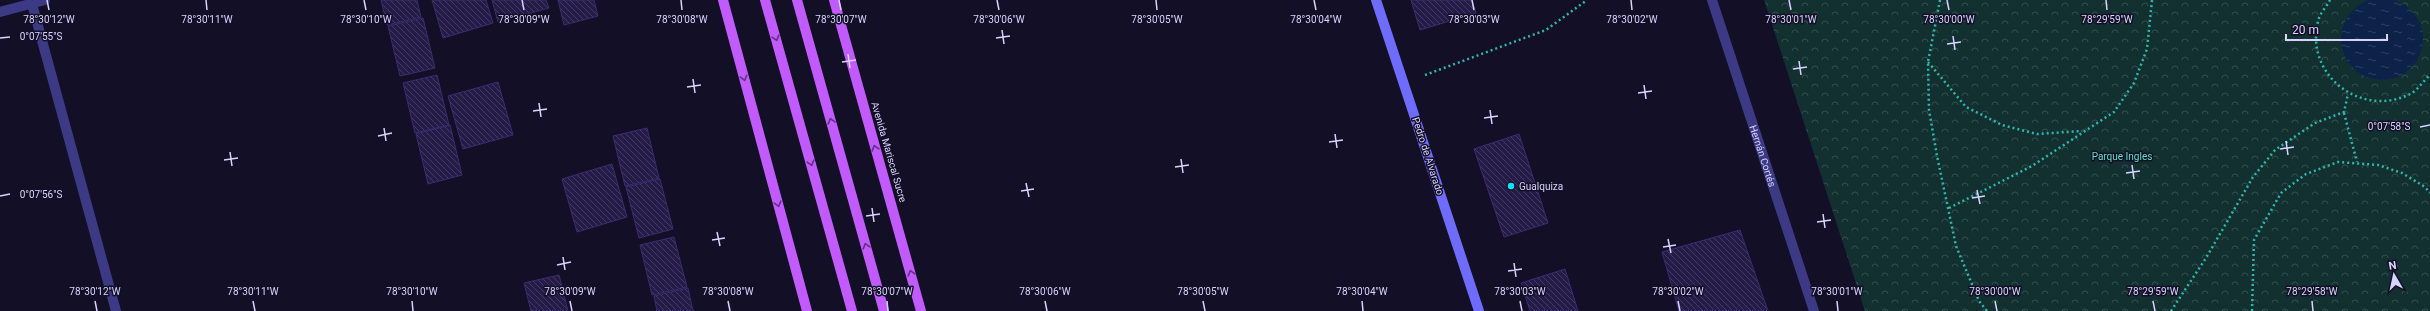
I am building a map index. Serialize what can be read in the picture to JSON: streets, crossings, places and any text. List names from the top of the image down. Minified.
{"streets":{"main road":["Avenida Mariscal Sucre","Pedro de Alvarado"],"street":["Hernán Cortés"]},"parks":["Parque Ingles"],"places":["Gualquiza"],"scale_bar":"20 m","north":"top","coordinates":["78°30'12\"W","78°30'11\"W","78°30'10\"W","78°30'09\"W","78°30'08\"W","78°30'07\"W","78°30'06\"W","78°30'05\"W","78°30'04\"W","78°30'03\"W","78°30'02\"W","78°30'01\"W","78°30'00\"W","78°29'59\"W","0°07'55\"S","0°07'58\"S","0°07'56\"S","78°29'58\"W"]}
